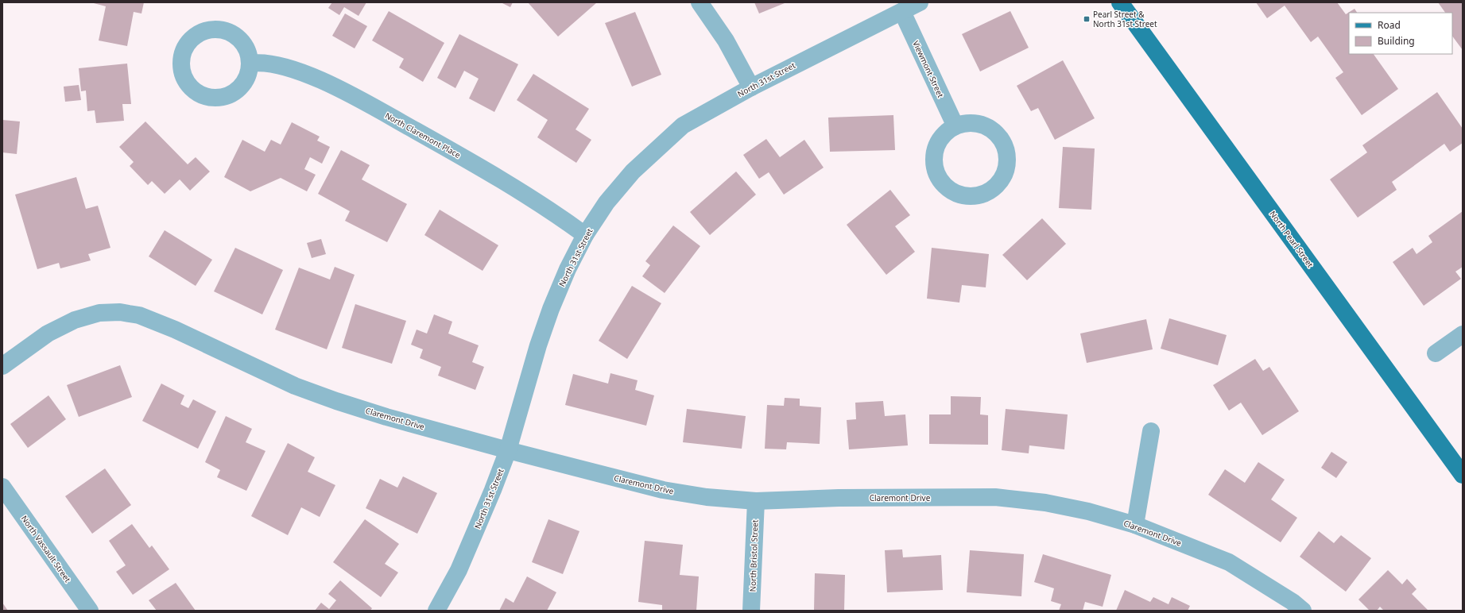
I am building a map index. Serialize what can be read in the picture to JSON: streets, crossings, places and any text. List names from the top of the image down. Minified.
{"streets":{"main road":["North Pearl Street"],"street":["Viewmont Street","North 31st Street","North Claremont Place","Claremont Drive","North Vassault Street","North Bristol Street"]},"crossings":[["Viewmont Street","North 31st Street"],["North 31st Street","North Claremont Place"],["North 31st Street","Claremont Drive"],["Claremont Drive","North Bristol Street"]],"places":{"transit":["Pearl Street & North 31st Street"]},"legend":["Road","Building"]}
